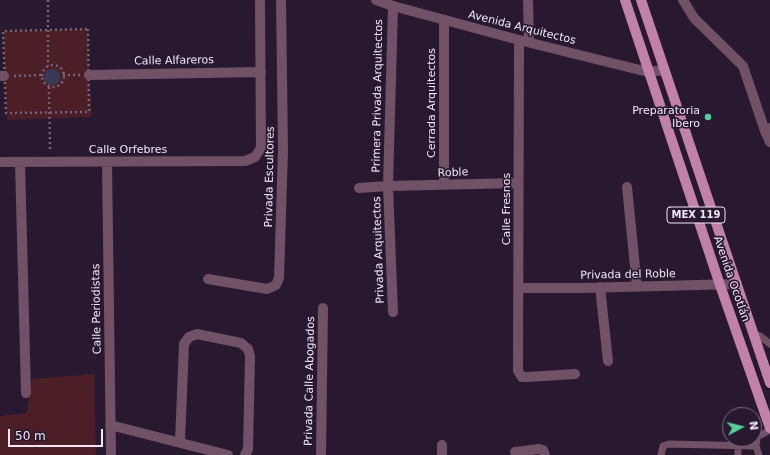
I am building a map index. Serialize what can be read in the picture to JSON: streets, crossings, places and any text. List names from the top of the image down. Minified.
{"streets":{"main road":["MEX 119","Avenida Ocotlán"],"street":["Avenida Arquitectos","Calle Alfareros","Primera Privada Arquitectos","Cerrada Arquitectos","Calle Orfebres","Roble","Privada Escultores","Calle Fresnos","Privada Arquitectos","Privada del Roble","Calle Periodistas","Privada Calle Abogados"]},"crossings":[["Avenida Arquitectos","Primera Privada Arquitectos"],["Avenida Arquitectos","Cerrada Arquitectos"],["Avenida Arquitectos","Calle Fresnos"],["Avenida Arquitectos","Avenida Ocotlán"],["Calle Alfareros","Privada Escultores"],["Primera Privada Arquitectos","Roble"],["Primera Privada Arquitectos","Privada Arquitectos"],["Cerrada Arquitectos","Roble"],["Calle Orfebres","Privada Escultores"],["Calle Orfebres","Calle Periodistas"],["Roble","Calle Fresnos"],["Roble","Privada Arquitectos"],["Calle Fresnos","Privada del Roble"],["Privada del Roble","Avenida Ocotlán"]],"places":["Preparatoria Ibero"],"scale_bar":"50 m","north":"right"}
